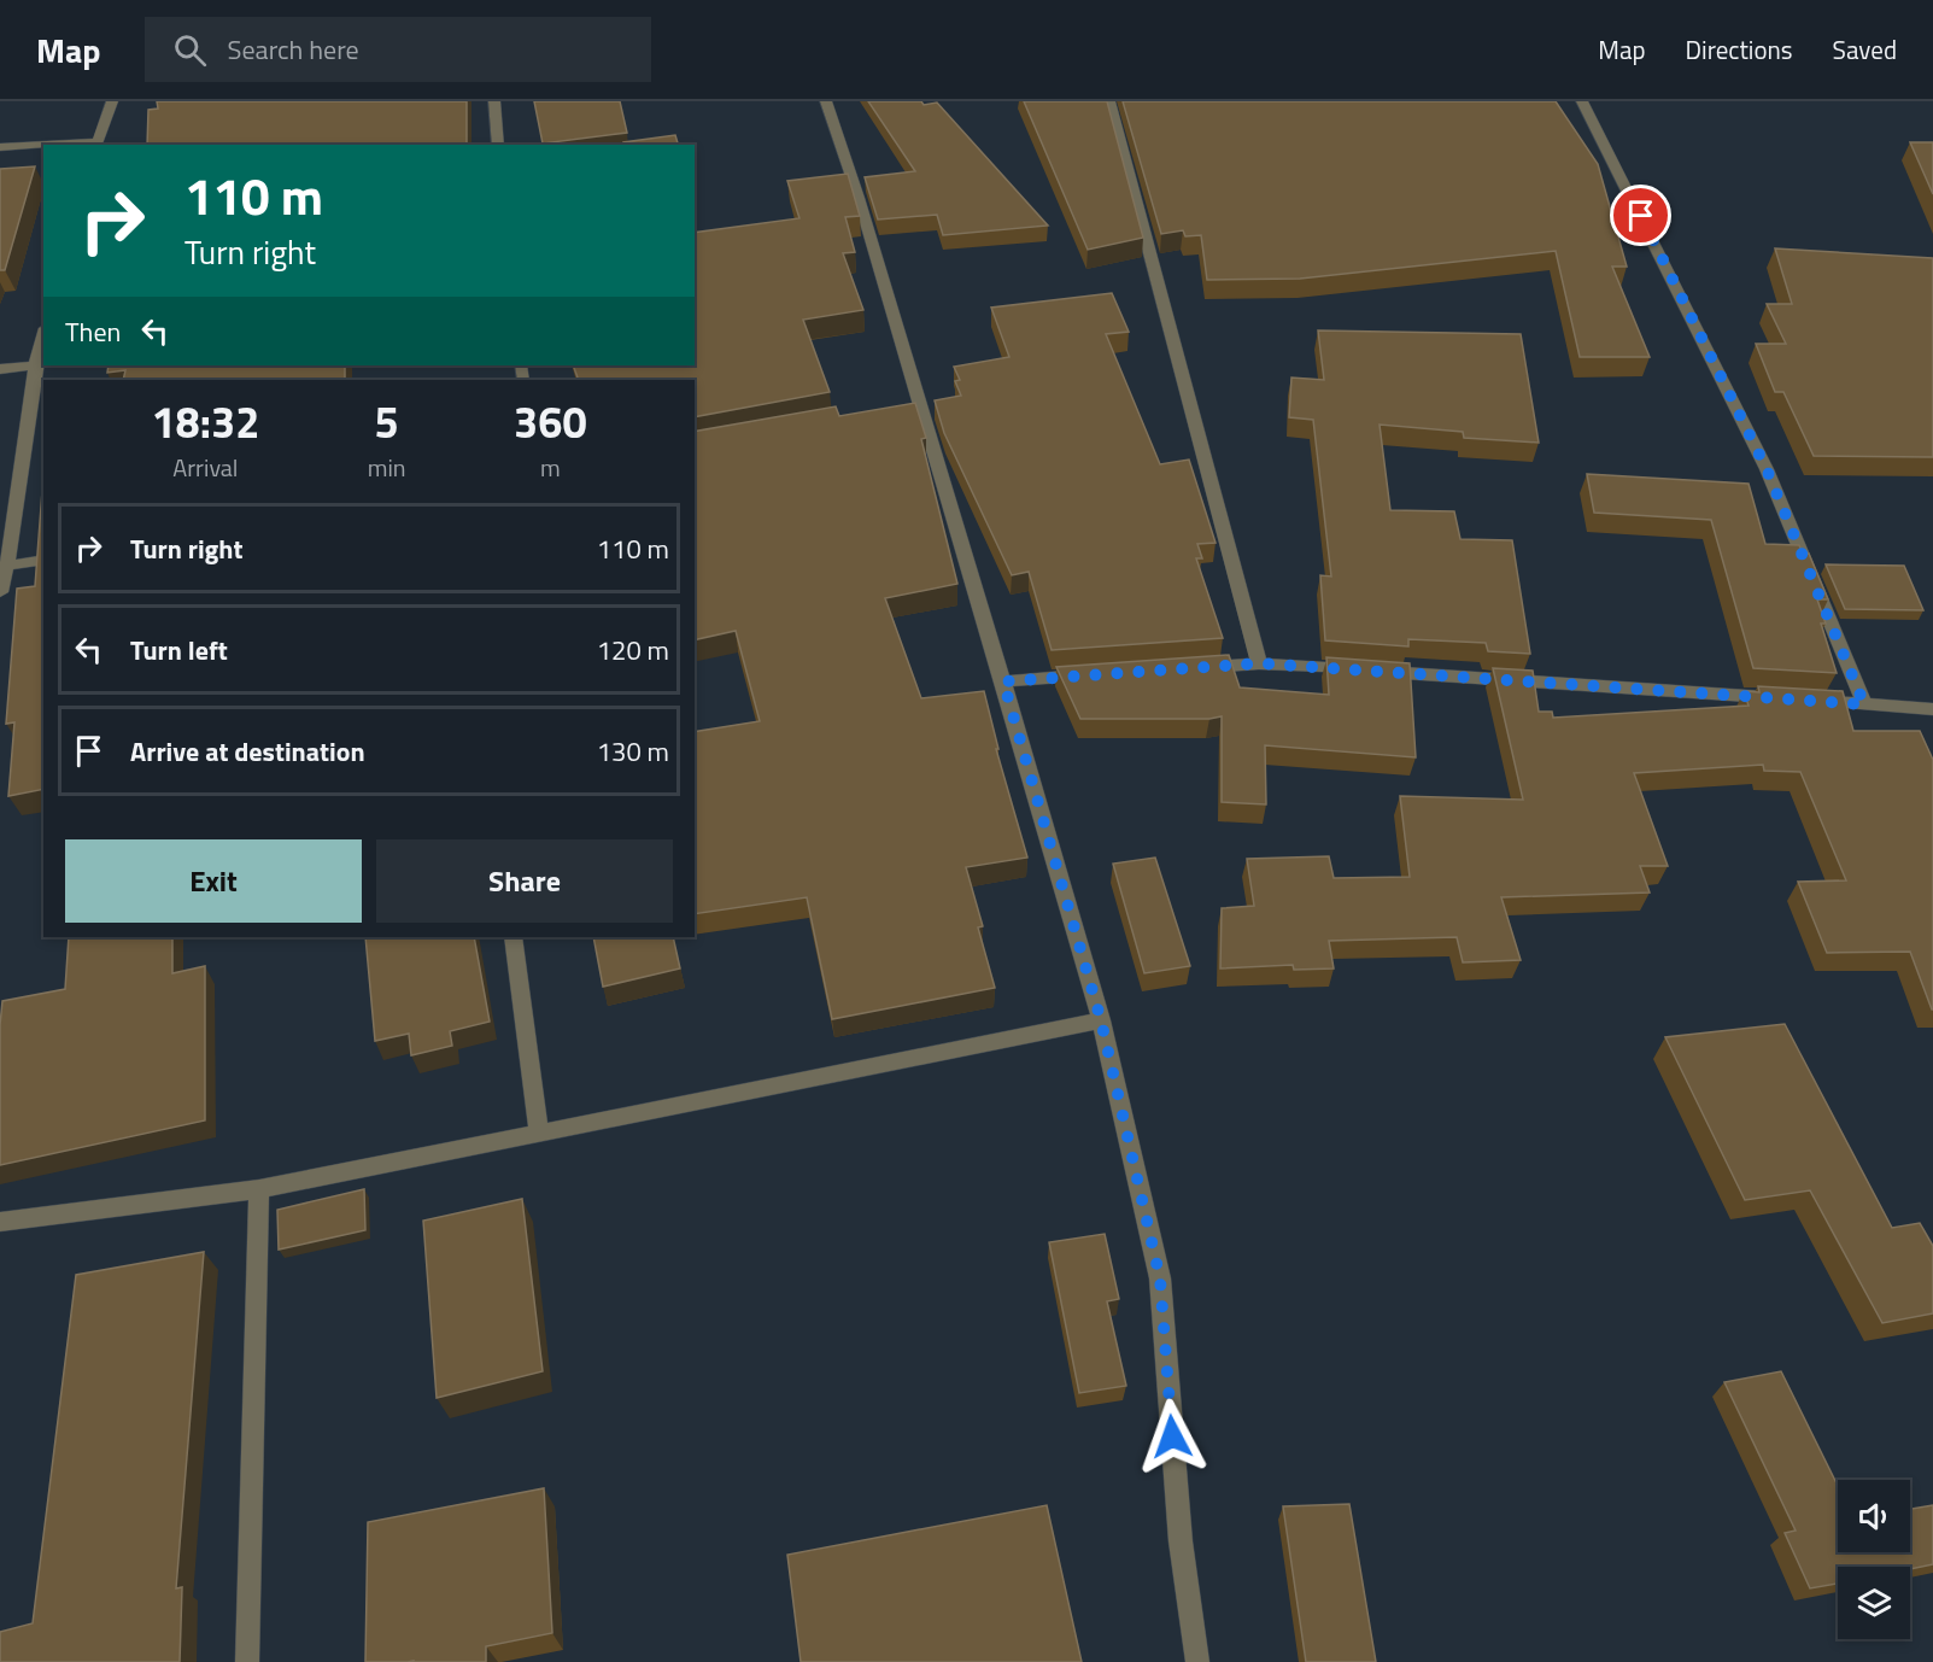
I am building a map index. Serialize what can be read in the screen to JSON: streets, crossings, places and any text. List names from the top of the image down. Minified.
{"page":{"header":"Map","search":"Search here","nav":["Map","Directions","Saved"],"turn":["110 m","Turn right"],"then":"Then","eta":["18:32","Arrival","5","min","360","m"],"list":[{"name":"Turn right","value":"110 m"},{"name":"Turn left","value":"120 m"},{"name":"Arrive at destination","value":"130 m"}],"buttons":["Exit","Share"]}}
